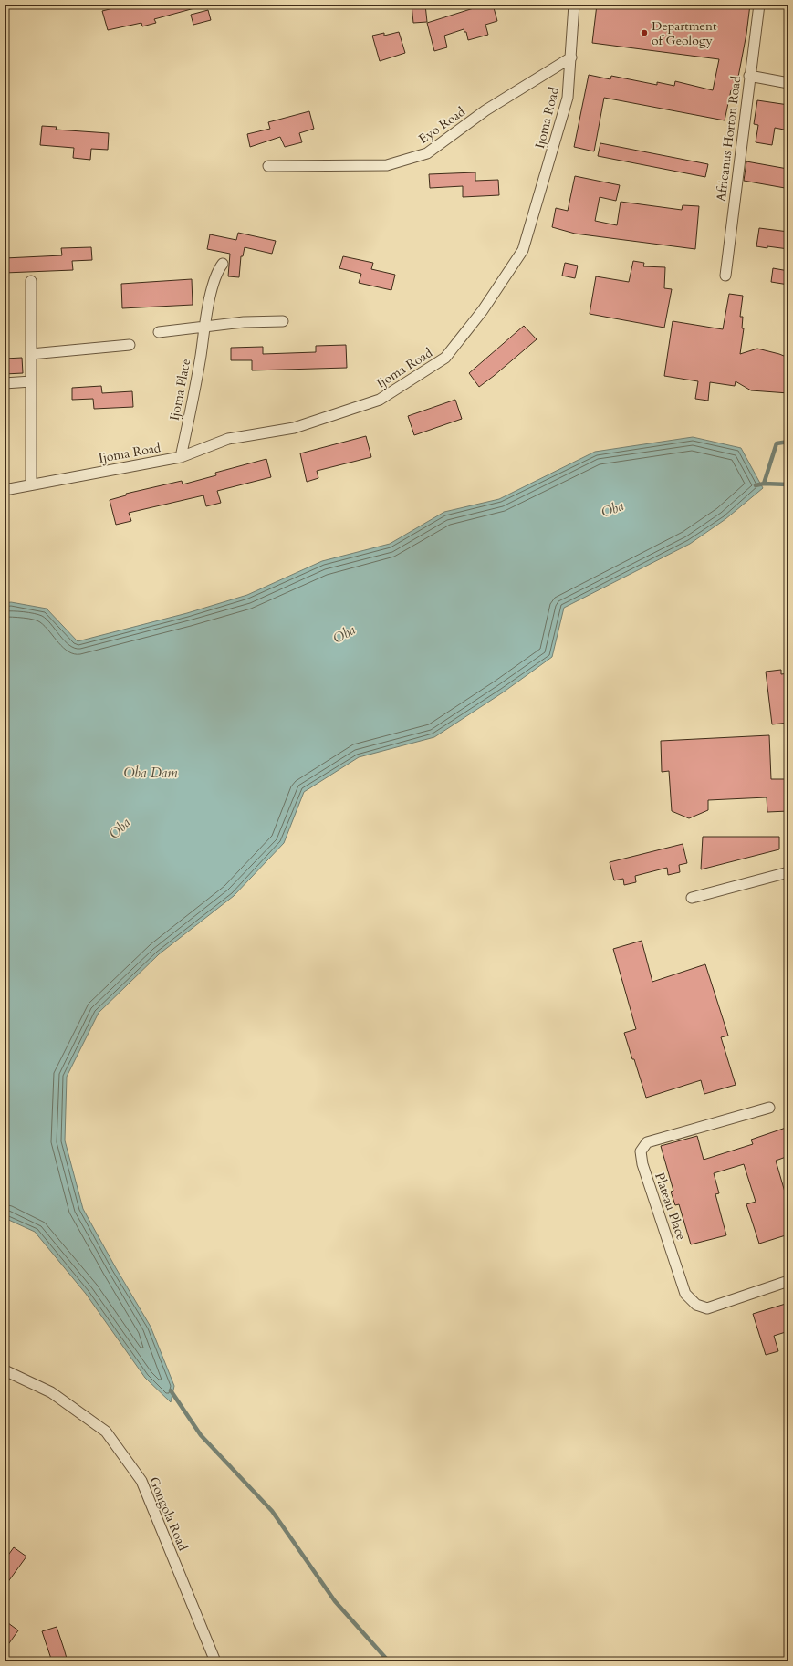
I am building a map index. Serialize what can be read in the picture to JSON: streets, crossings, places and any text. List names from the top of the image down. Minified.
{"streets":{"street":["Ijoma Road","Eyo Road","Africanus Horton Road","Ijoma Place","Plateau Place","Gongola Road"]},"crossings":[["Ijoma Road","Eyo Road"],["Ijoma Road","Ijoma Place"]],"water":["Oba","Oba Dam"],"places":["Department of Geology"]}
